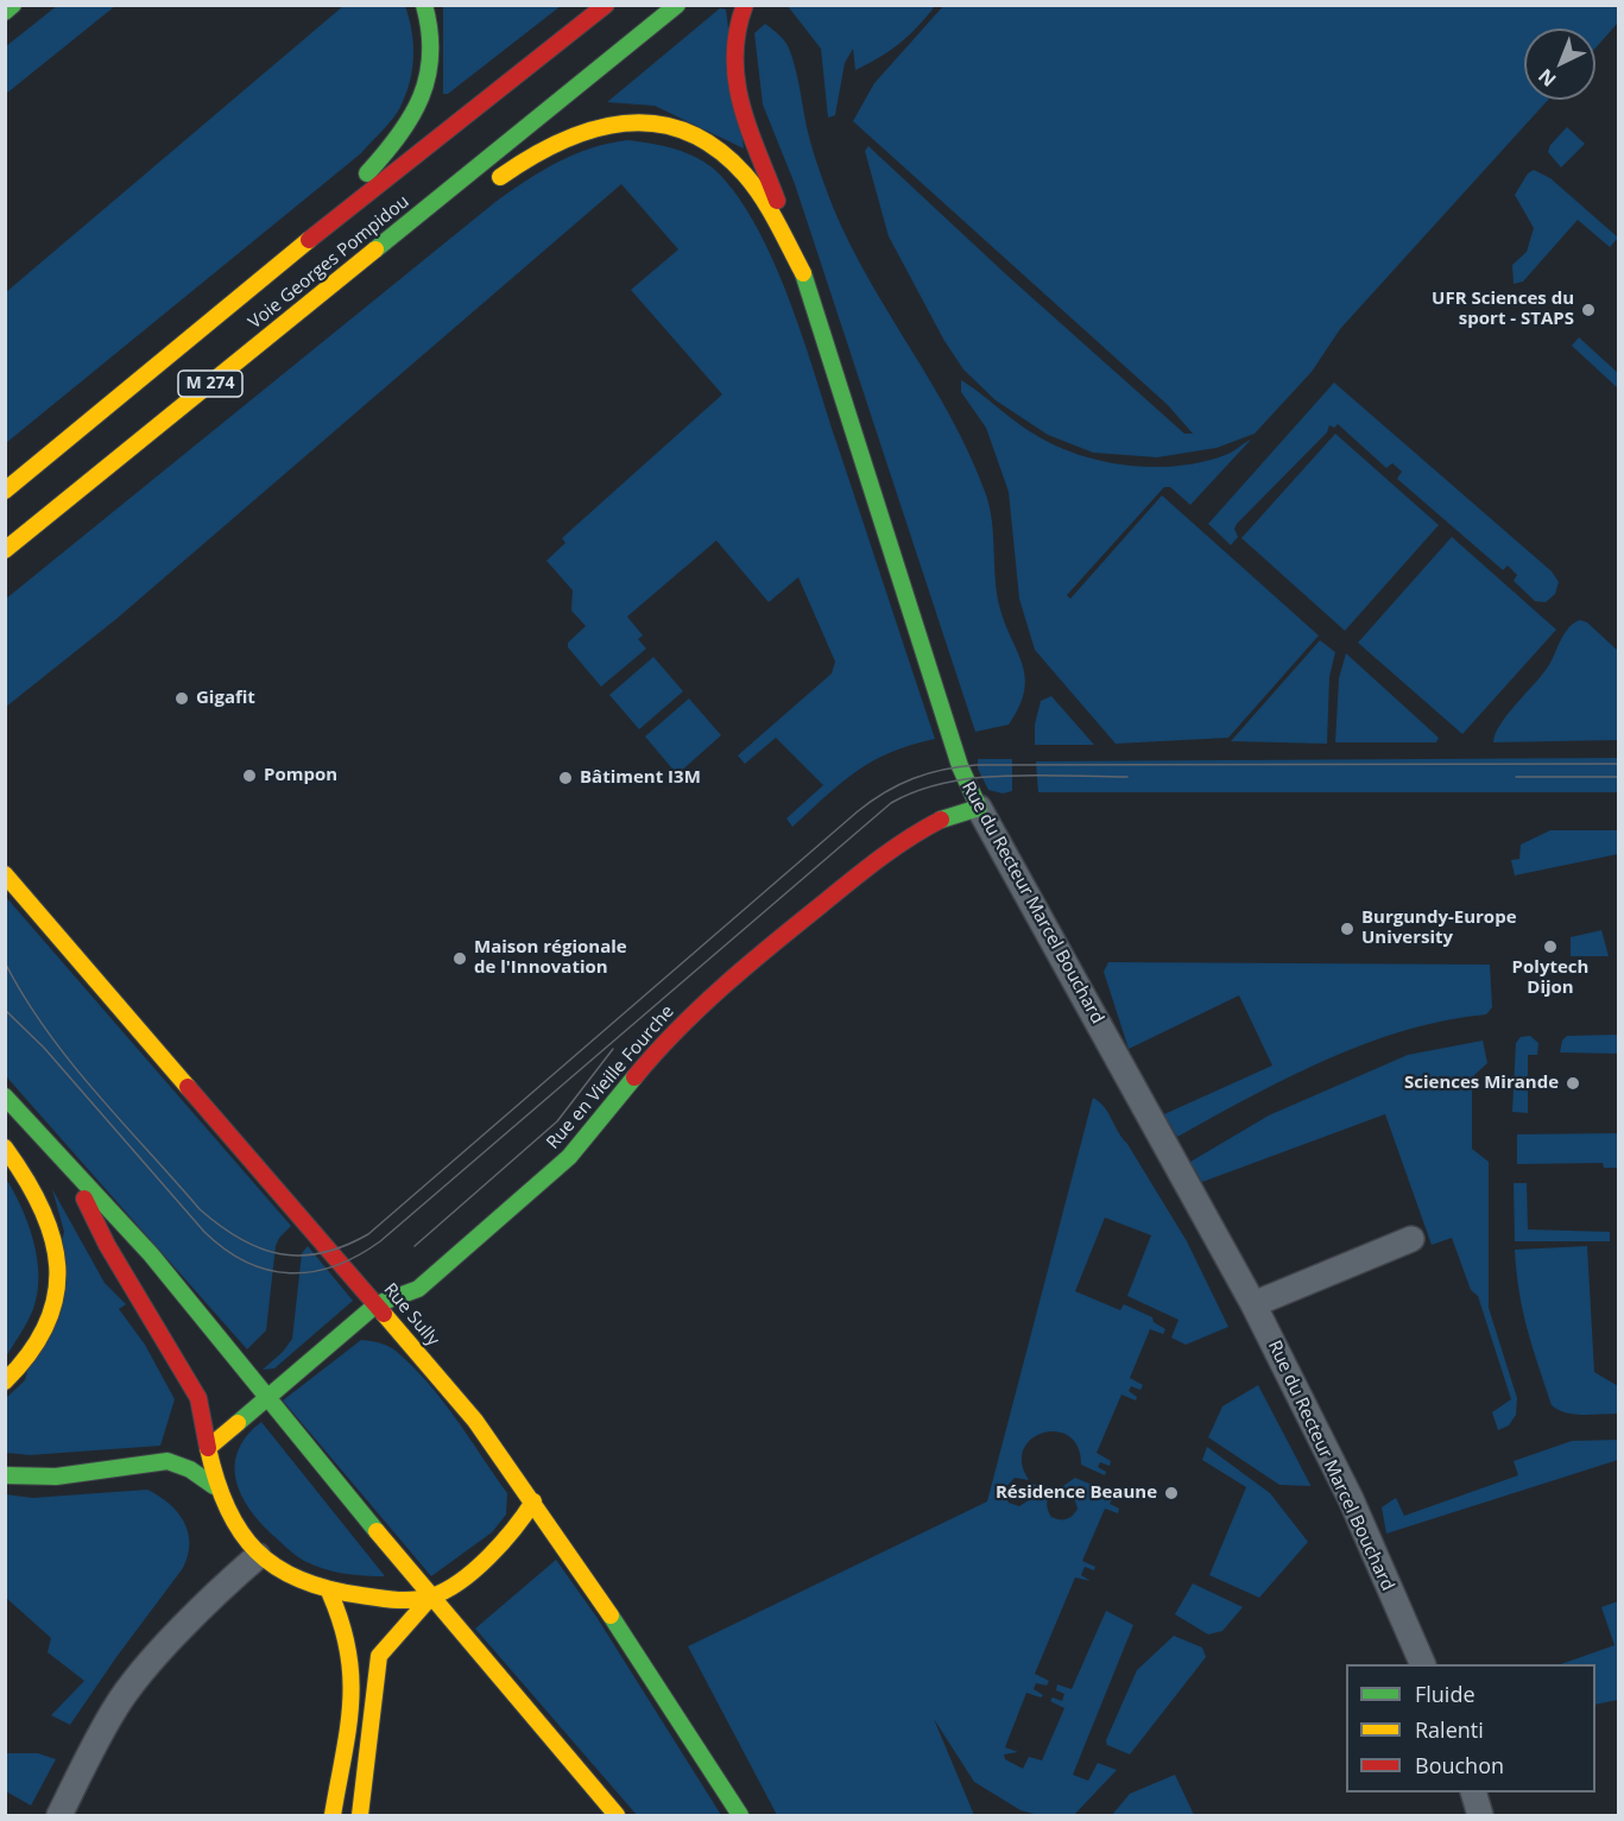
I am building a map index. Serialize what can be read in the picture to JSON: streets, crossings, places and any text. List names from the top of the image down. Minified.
{"streets":{"main road":["Voie Georges Pompidou","M 274","Rue du Recteur Marcel Bouchard","Rue en Vieille Fourche","Rue Sully"]},"crossings":[["Rue du Recteur Marcel Bouchard","Rue en Vieille Fourche"],["Rue en Vieille Fourche","Rue Sully"]],"places":["UFR Sciences du sport - STAPS","Gigafit","Pompon","Bâtiment I3M","Burgundy-Europe University","Polytech Dijon","Maison régionale de l'Innovation","Sciences Mirande","Résidence Beaune"],"legend":["Fluide","Ralenti","Bouchon"],"north":"bottom left"}
